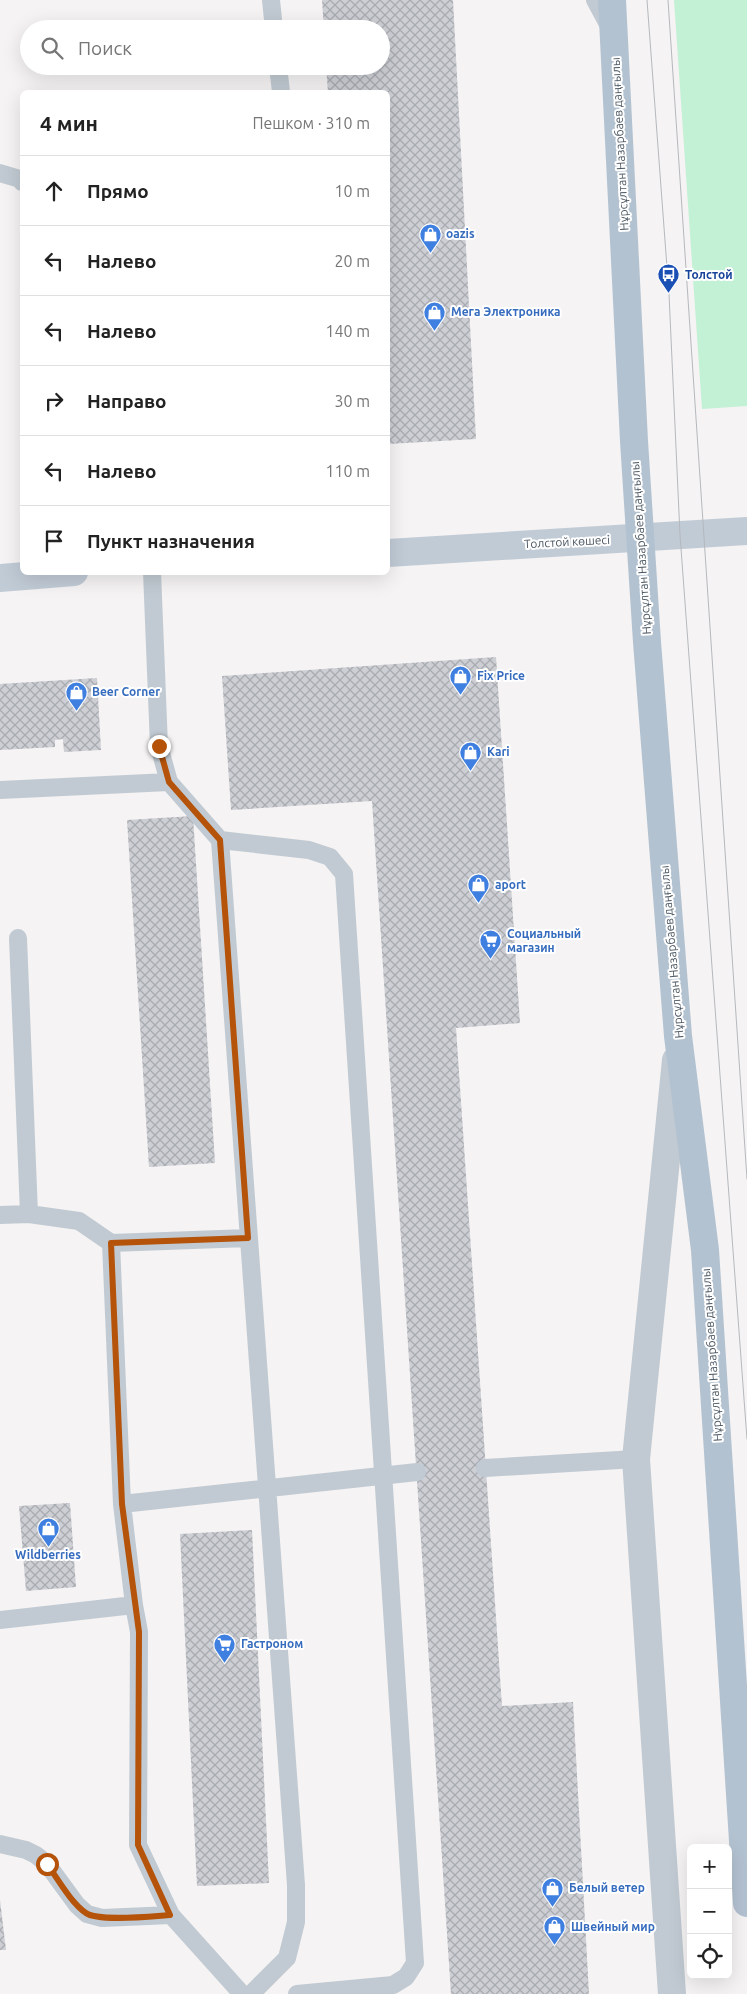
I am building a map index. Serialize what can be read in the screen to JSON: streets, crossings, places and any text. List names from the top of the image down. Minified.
{"streets":{"main road":["Нұрсұлтан Назарбаев даңғылы","Толстой көшесі"]},"crossings":[["Нұрсұлтан Назарбаев даңғылы","Толстой көшесі"]],"places":{"shop":["oazis","Мега Электроника","Fix Price","Beer Corner","Kari","aport","Wildberries","Белый ветер","Швейный мир"],"bus stop":["Толстой"],"supermarket":["Социальный магазин","Гастроном"]},"page":{"search":"Поиск","heading":["4 мин","Пешком · 310 m"],"list":[["Прямо","10 m"],["Налево","20 m"],["Налево","140 m"],["Направо","30 m"],["Налево","110 m"],"Пункт назначения"],"map_buttons":["+","−"]}}
